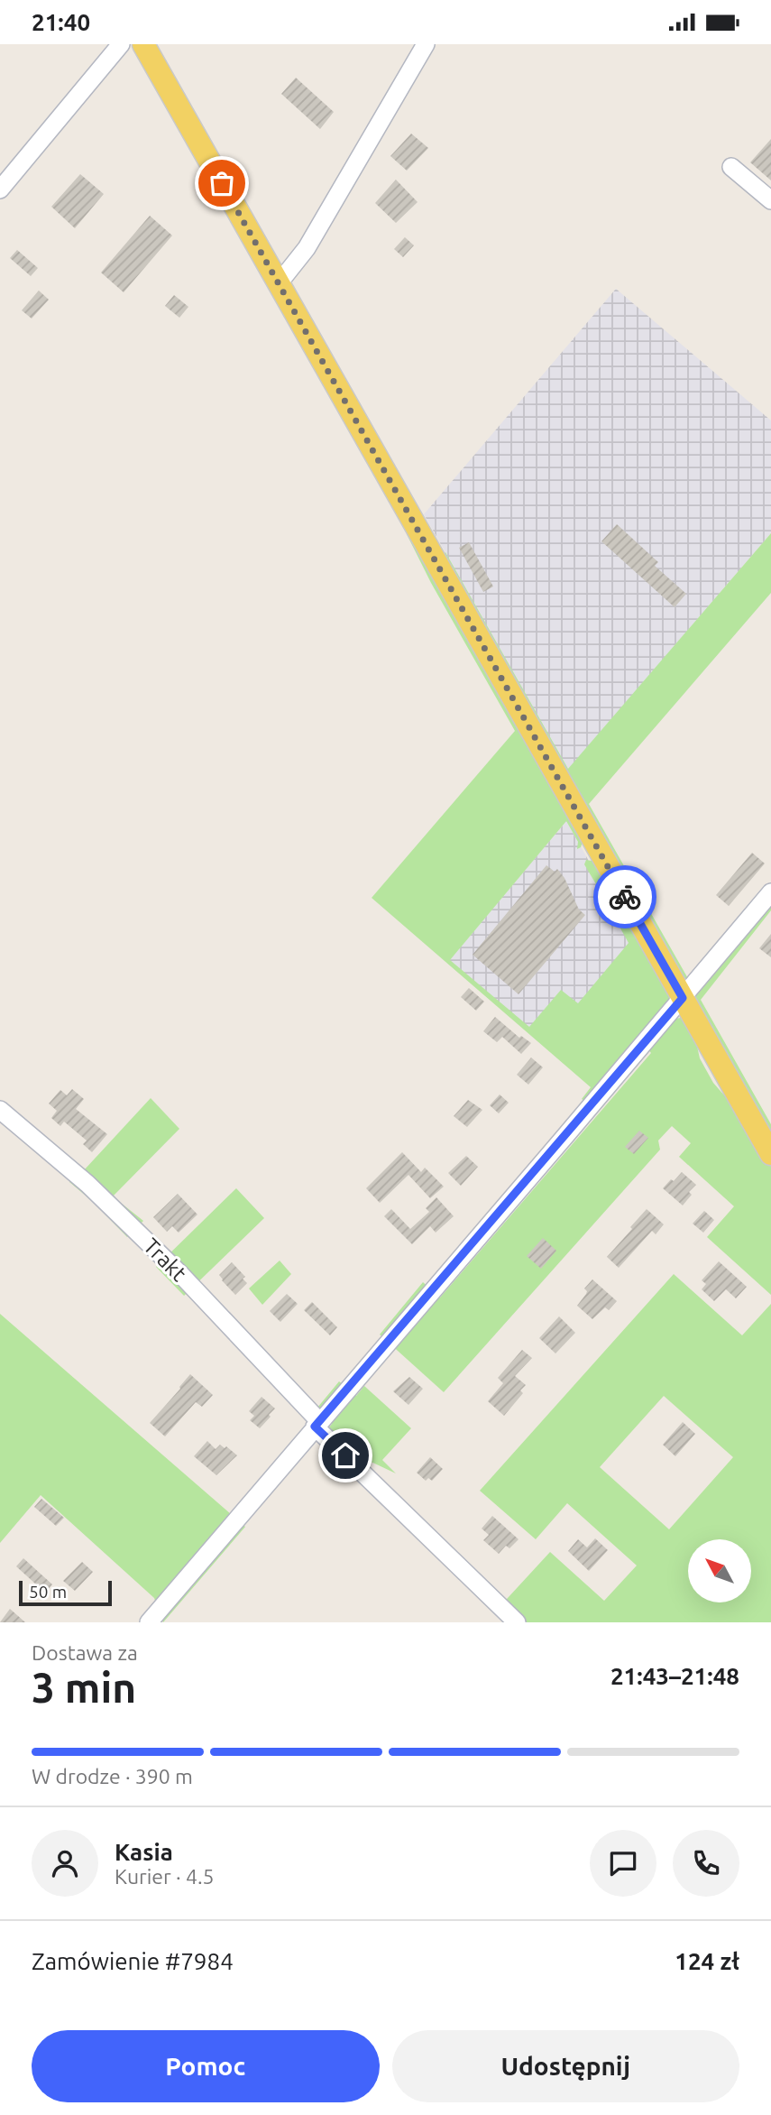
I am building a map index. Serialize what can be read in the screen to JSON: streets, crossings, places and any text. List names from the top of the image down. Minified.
{"streets":{"street":["Trakt"]},"scale_bar":"50 m","north":"top left","page":{"status":"21:40","scale":"50 m","heading":["3 min","Dostawa za","21:43–21:48"],"panel":["Kasia","Kurier · 4.5","Zamówienie #7984","124 zł"],"bar":"W drodze · 390 m","buttons":["Pomoc","Udostępnij"]}}
